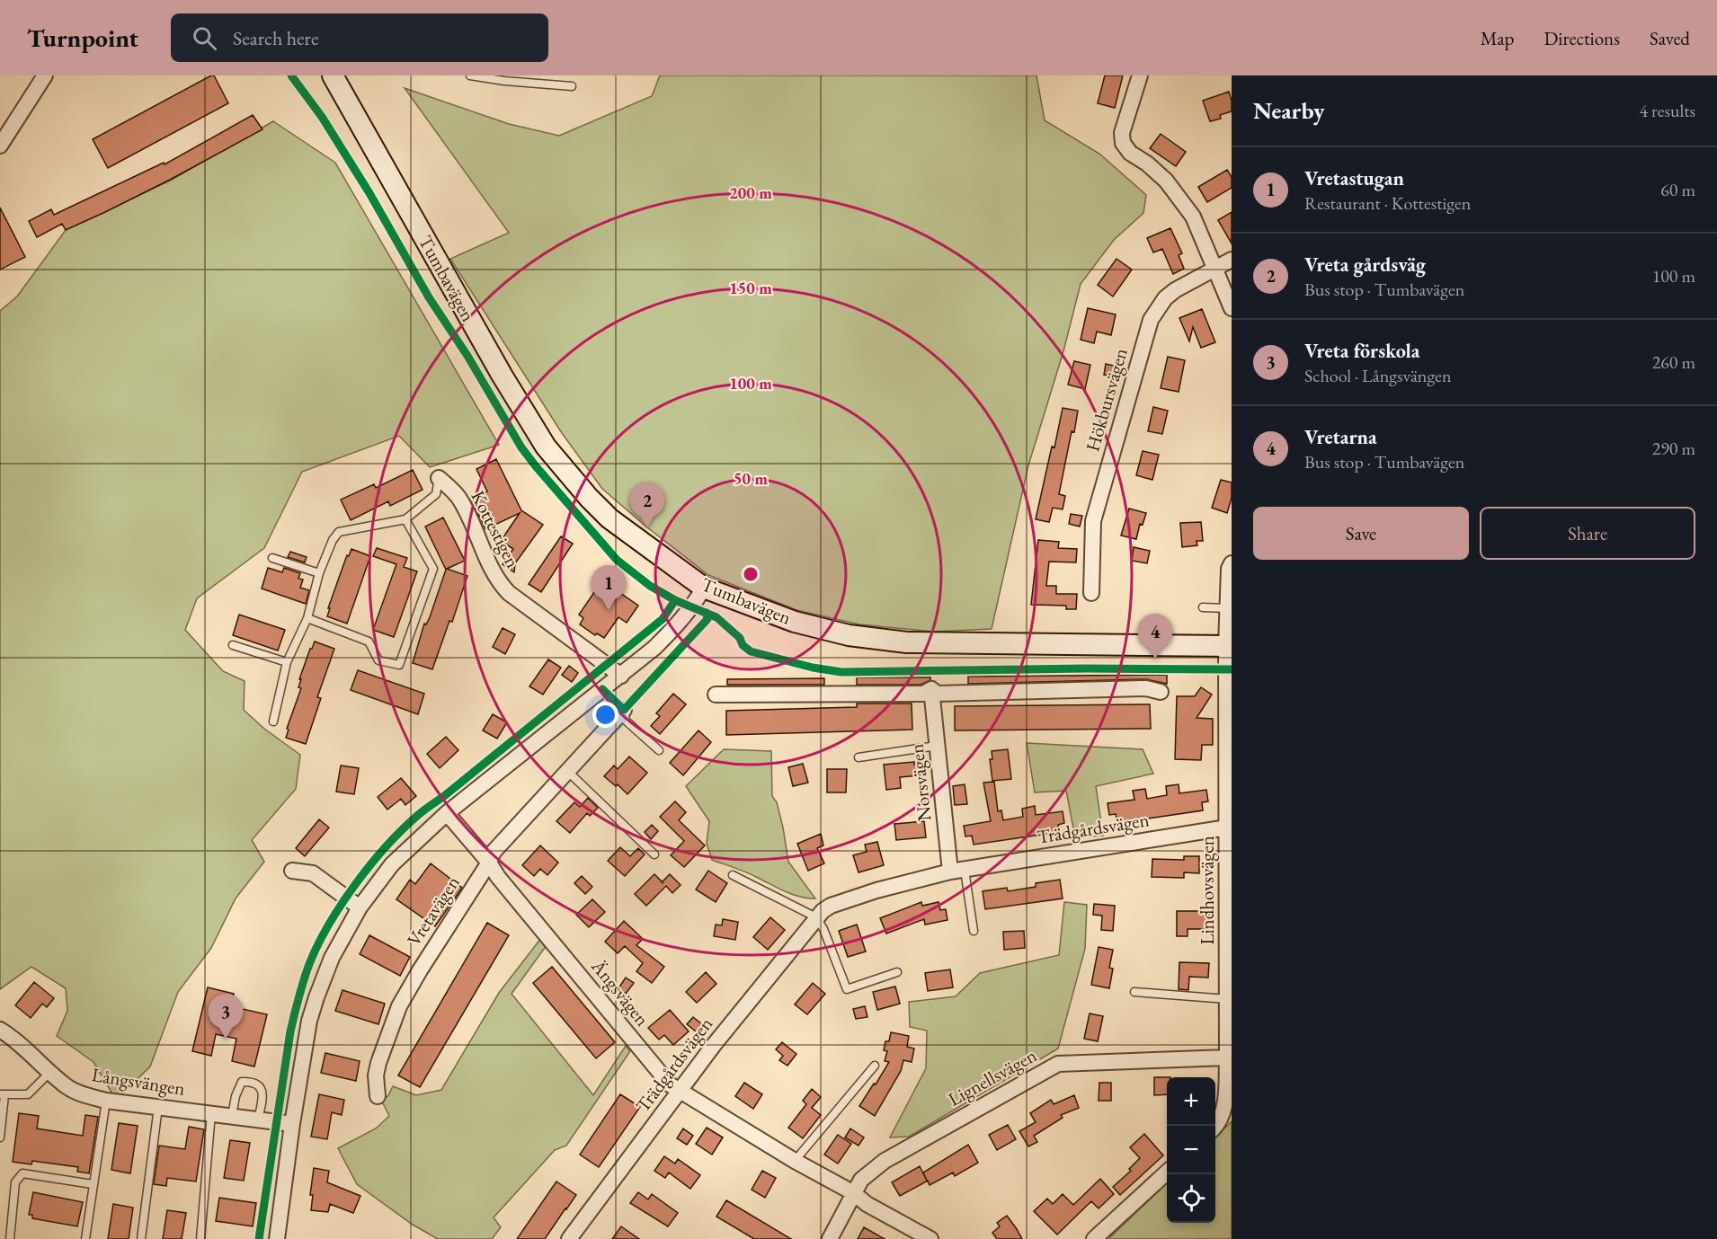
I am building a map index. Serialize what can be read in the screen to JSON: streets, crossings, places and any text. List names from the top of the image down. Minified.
{"streets":{"main road":["Tumbavägen"],"street":["Hökbursvägen","Kottestigen","Norsvägen","Trädgårdsvägen","Lindhovsvägen","Vretavägen","Ängsvägen","Lignellsvägen","Långsvängen"]},"crossings":[["Tumbavägen","Lindhovsvägen"],["Norsvägen","Trädgårdsvägen"],["Trädgårdsvägen","Lindhovsvägen"],["Trädgårdsvägen","Ängsvägen"],["Lindhovsvägen","Lignellsvägen"],["Vretavägen","Ängsvägen"],["Ängsvägen","Lignellsvägen"]],"page":{"header":"Turnpoint","search":"Search here","nav":["Map","Directions","Saved"],"heading":["Nearby","4 results"],"list":[{"mark":"1","name":"Vretastugan","note":"Restaurant · Kottestigen","value":"60 m"},{"mark":"2","name":"Vreta gårdsväg","note":"Bus stop · Tumbavägen","value":"100 m"},{"mark":"3","name":"Vreta förskola","note":"School · Långsvängen","value":"260 m"},{"mark":"4","name":"Vretarna","note":"Bus stop · Tumbavägen","value":"290 m"}],"pins":["2","1","4","3"],"buttons":["Save","Share"],"map_buttons":["+","−"]},"rings":["200 m","150 m","100 m","50 m"]}
